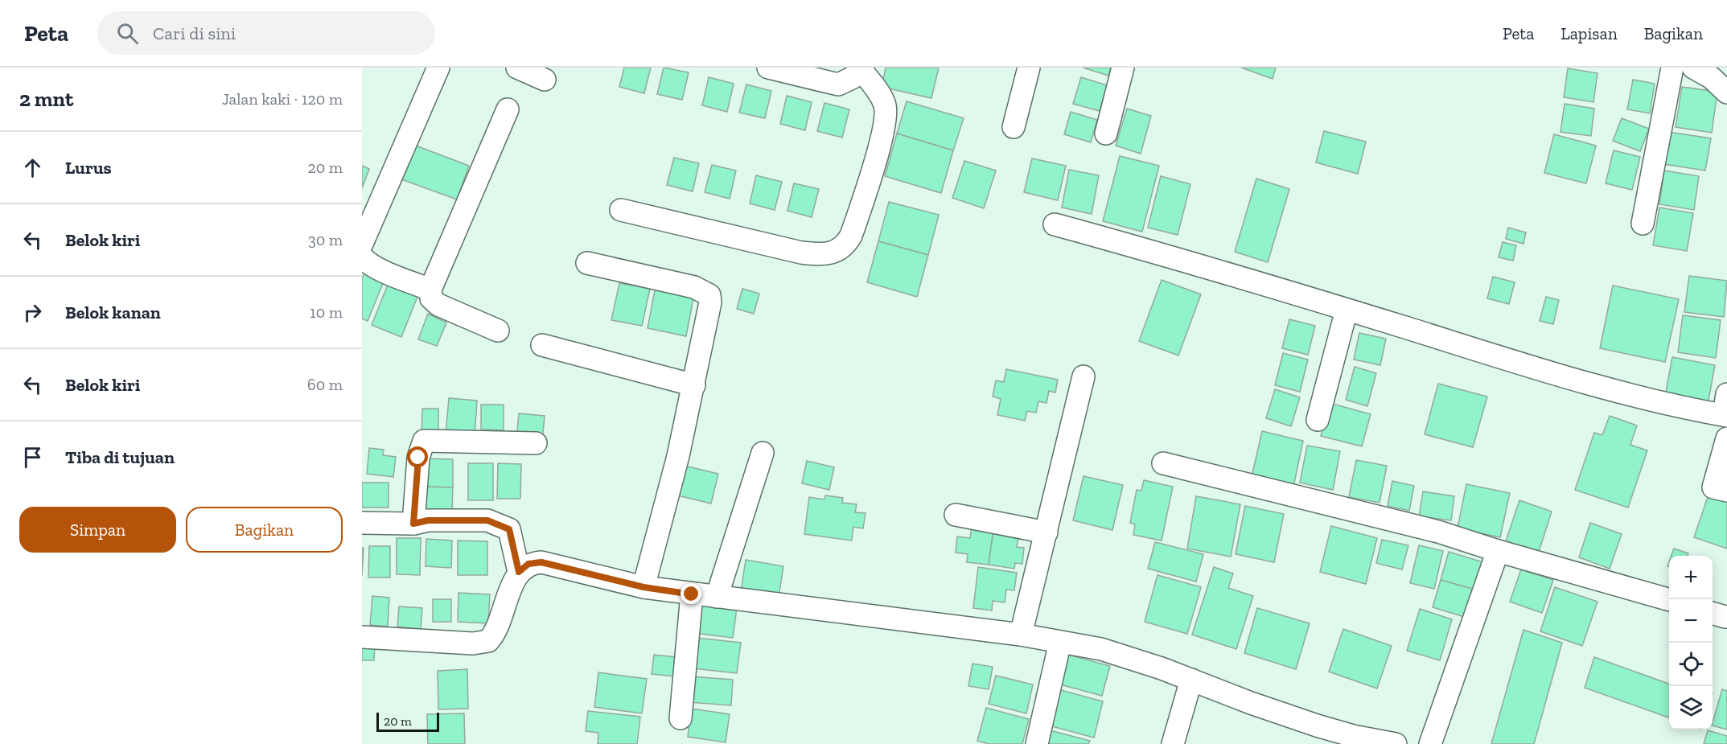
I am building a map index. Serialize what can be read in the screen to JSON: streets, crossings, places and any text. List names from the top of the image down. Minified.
{"scale_bar":"20 m","page":{"header":"Peta","search":"Cari di sini","nav":["Peta","Lapisan","Bagikan"],"heading":["2 mnt","Jalan kaki · 120 m"],"list":[["Lurus","20 m"],["Belok kiri","30 m"],["Belok kanan","10 m"],["Belok kiri","60 m"],"Tiba di tujuan"],"buttons":["Simpan","Bagikan"],"map_buttons":["+","−"],"scale":"20 m"}}
